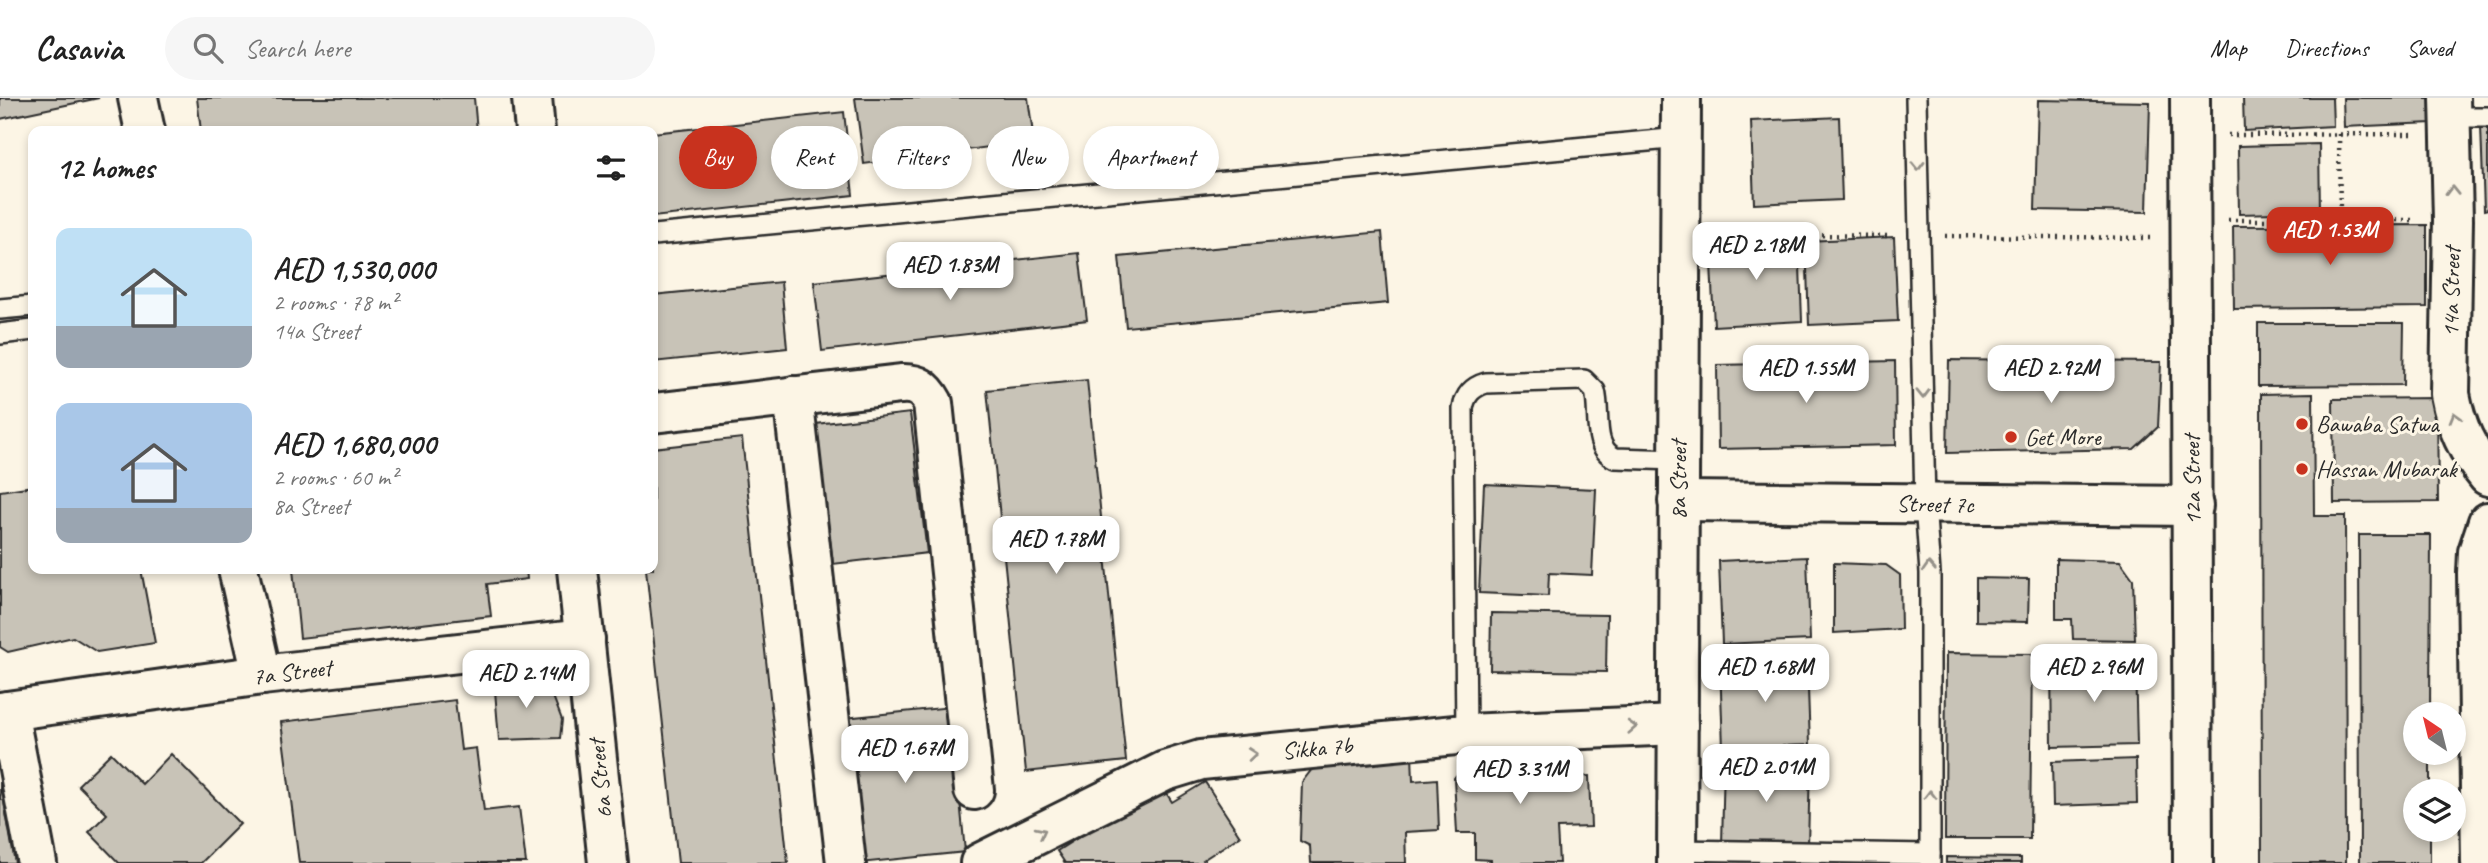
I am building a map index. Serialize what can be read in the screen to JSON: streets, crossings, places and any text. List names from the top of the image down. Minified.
{"streets":{"street":["14a Street","8a Street","12a Street","Street 7c","7a Street","Sikka 7b","6a Street"]},"crossings":[["8a Street","Street 7c"],["8a Street","Sikka 7b"],["12a Street","Street 7c"],["7a Street","6a Street"]],"one_way":["14a Street","Sikka 7b"],"places":["Bawaba Satwa","Get More","Hassan Mubarak"],"north":"top left","page":{"header":"Casavia","search":"Search here","nav":["Map","Directions","Saved"],"chip":["Buy","Rent","Filters","New","Apartment"],"heading":"12 homes","price":["AED 1.53M","AED 2.18M","AED 1.83M","AED 1.55M","AED 2.92M","AED 1.78M","AED 1.68M","AED 2.96M","AED 2.14M","AED 1.67M","AED 2.01M","AED 3.31M"],"list":[{"name":"AED 1,530,000","note":"2 rooms · 78 m² · 14a Street"},{"name":"AED 1,680,000","note":"2 rooms · 60 m² · 8a Street"}]}}
